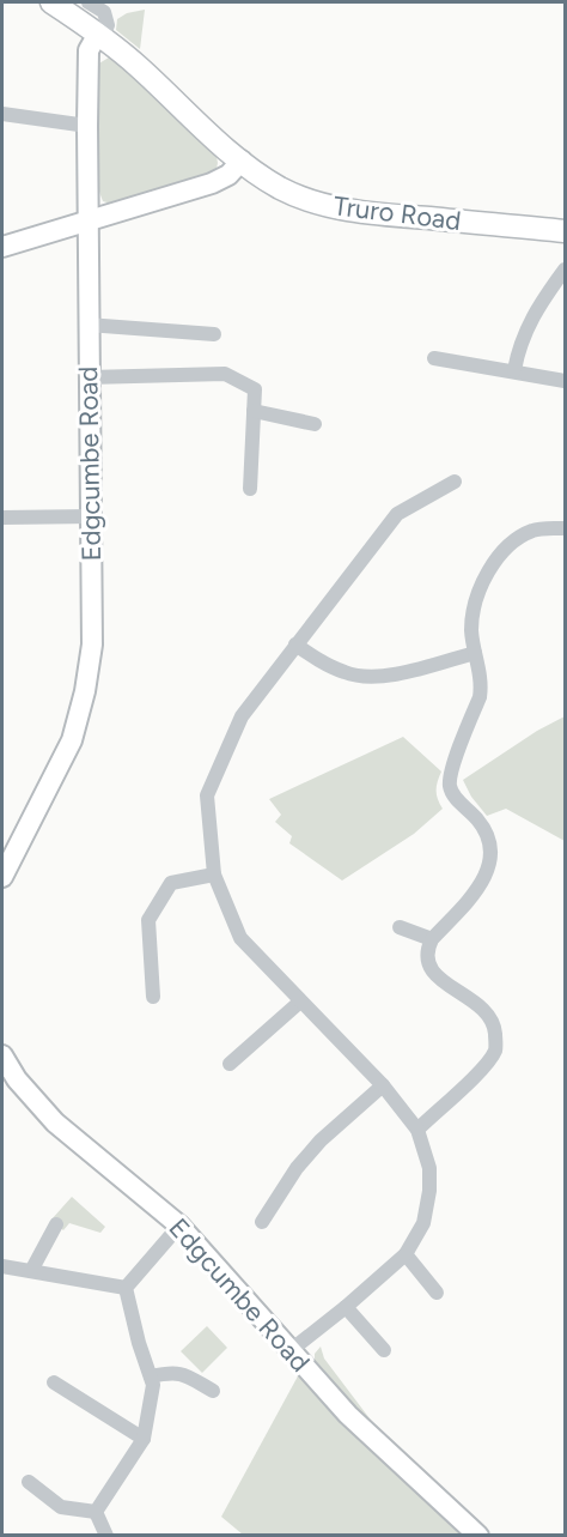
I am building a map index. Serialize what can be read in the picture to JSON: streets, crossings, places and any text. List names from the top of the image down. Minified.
{"streets":{"highway":["Truro Road"],"main road":["Edgcumbe Road"]},"crossings":[["Truro Road","Edgcumbe Road"]]}
